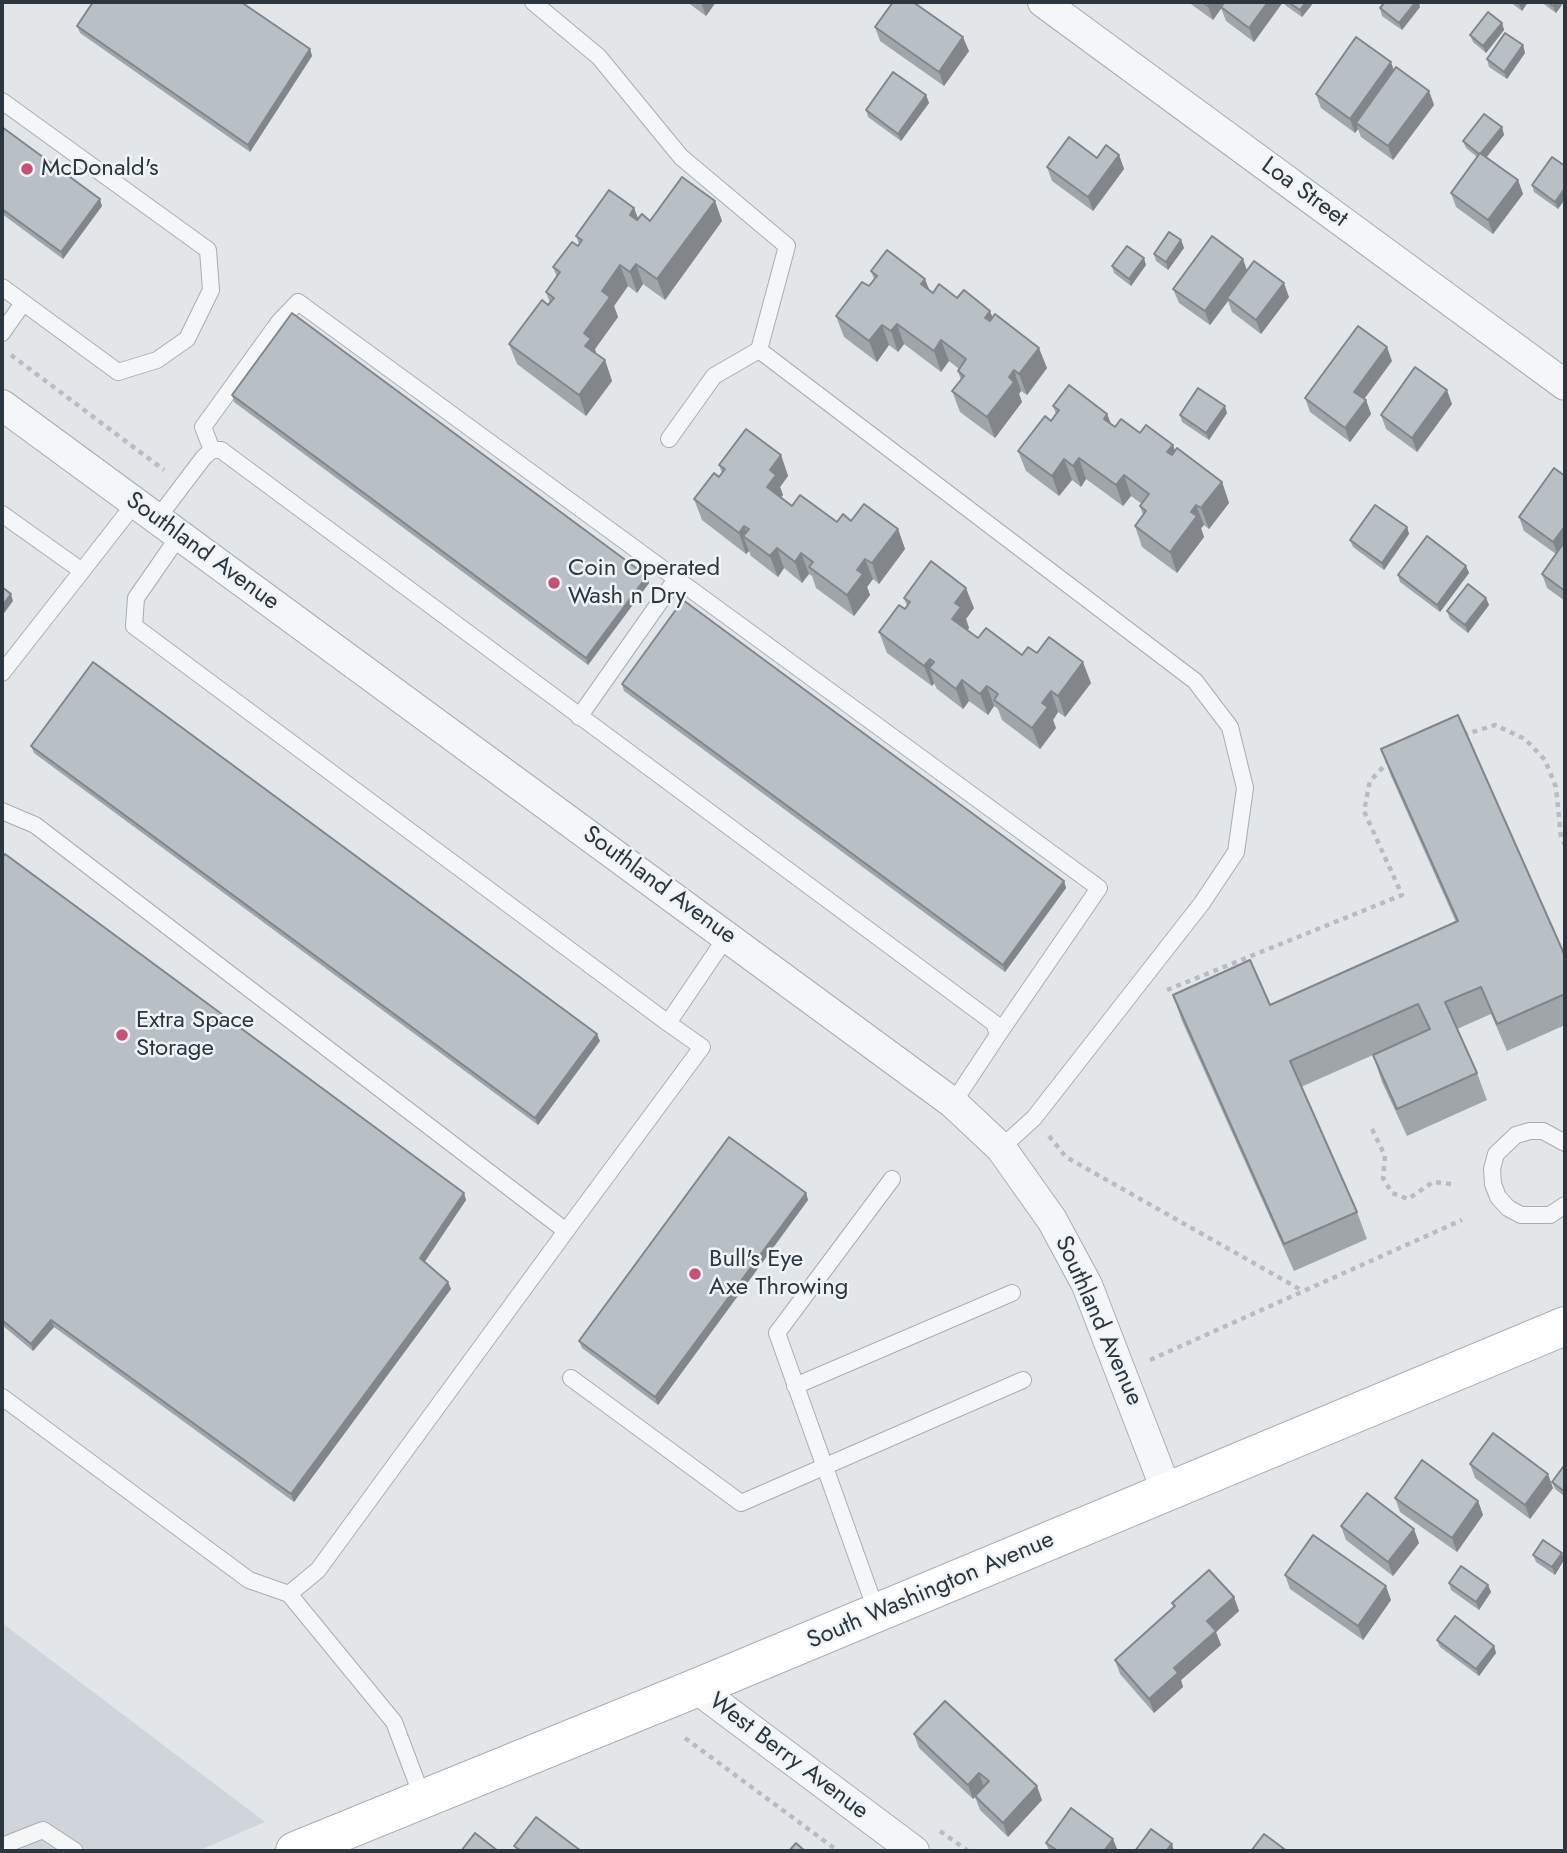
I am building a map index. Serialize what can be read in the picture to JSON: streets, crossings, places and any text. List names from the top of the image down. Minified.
{"streets":{"street":["Loa Street","Southland Avenue","South Washington Avenue","West Berry Avenue"]},"crossings":[["Southland Avenue","South Washington Avenue"],["South Washington Avenue","West Berry Avenue"]],"places":["McDonald's","Coin Operated Wash n Dry","Extra Space Storage","Bull's Eye Axe Throwing"]}
